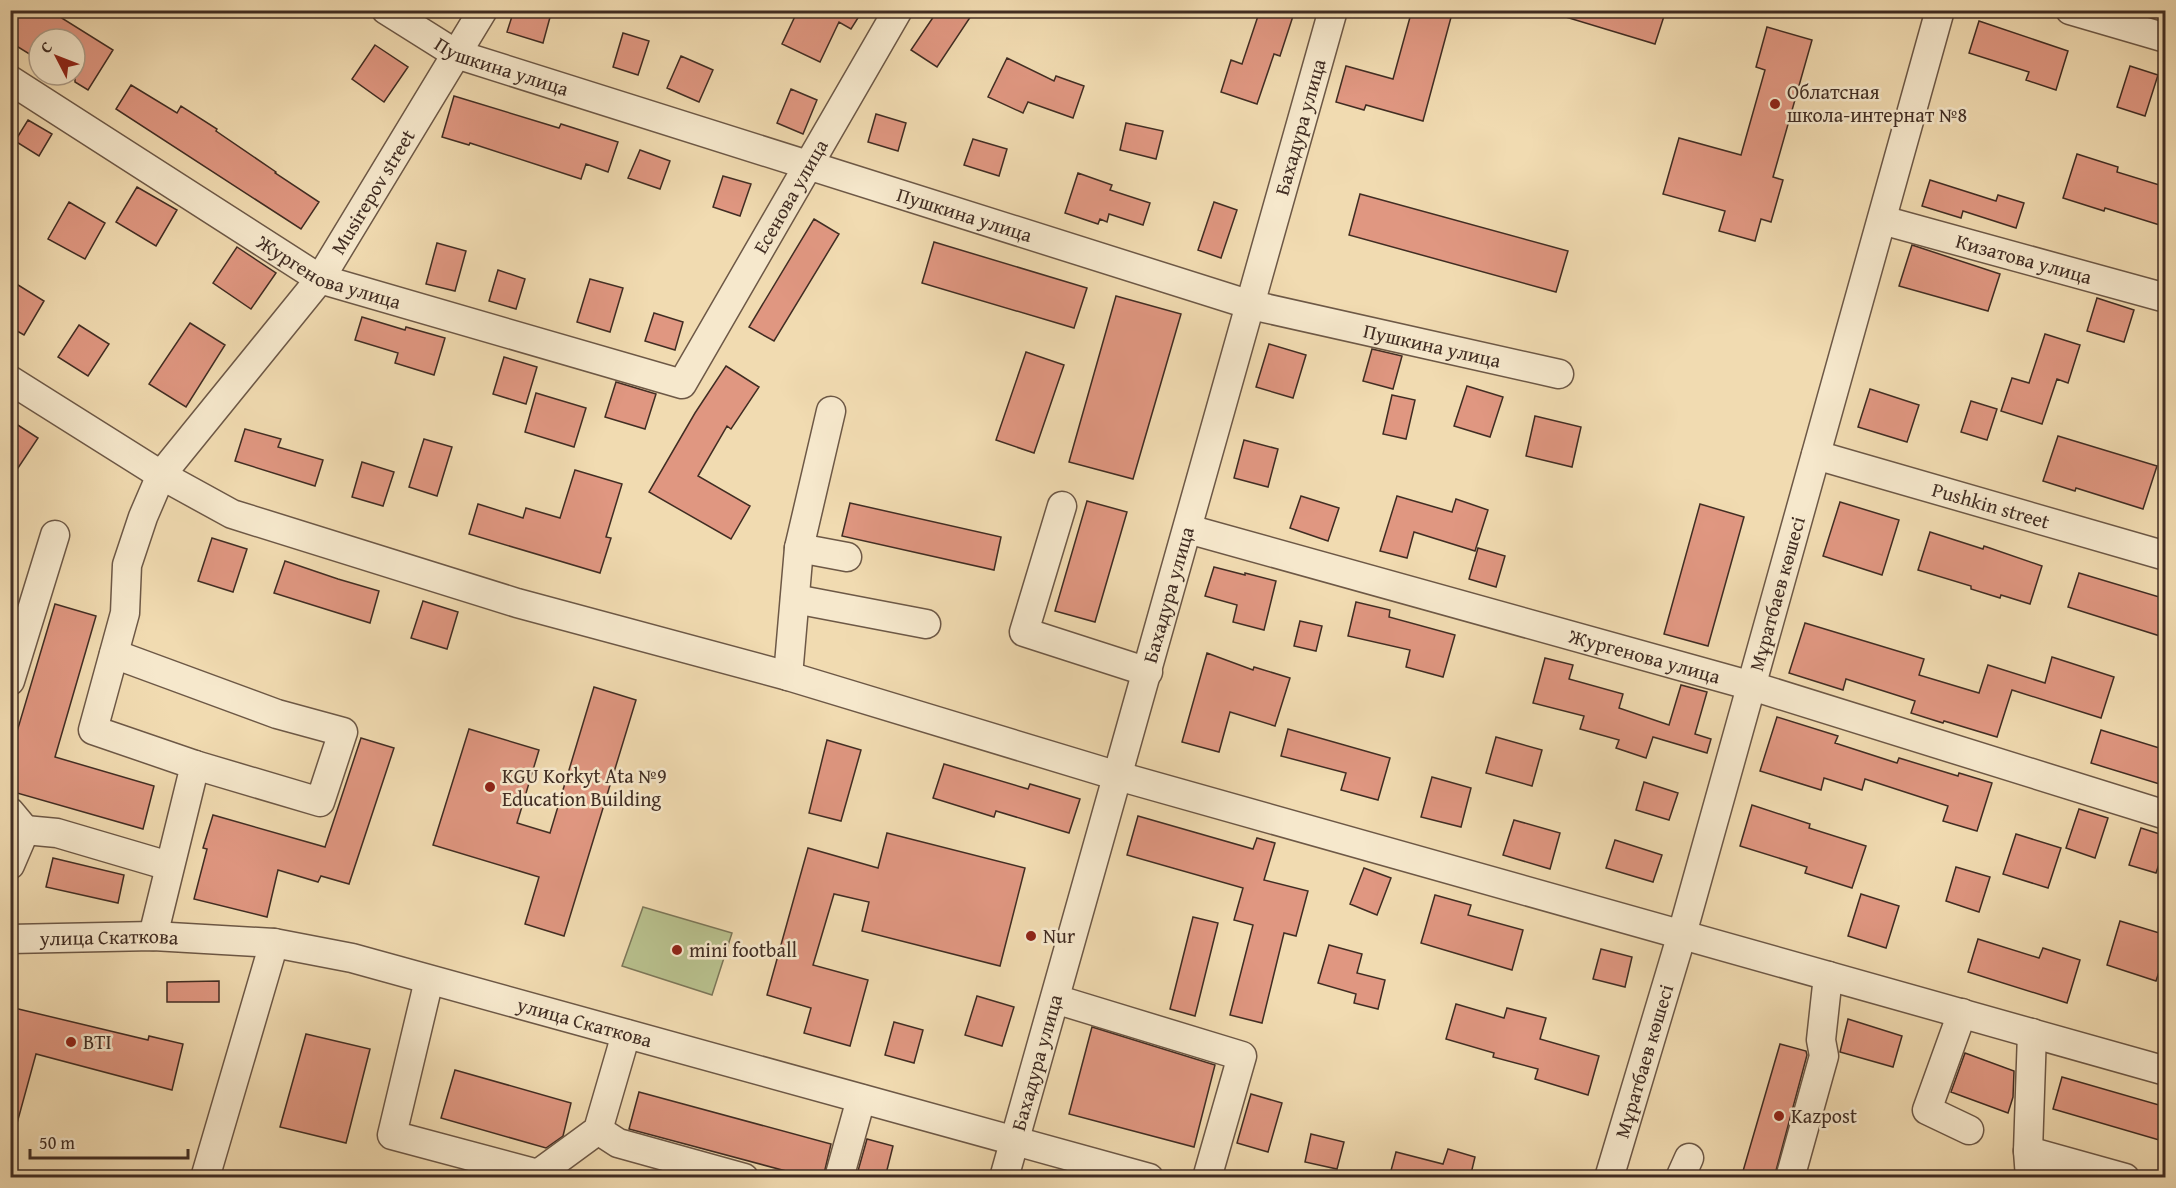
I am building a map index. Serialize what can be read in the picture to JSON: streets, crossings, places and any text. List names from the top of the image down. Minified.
{"streets":{"street":["Пушкина улица","Бахадура улица","Musirepov street","Есенова улица","Кизатова улица","Жургенова улица","Pushkin street","Мұратбаев көшесі","улица Скаткова"]},"crossings":[["Пушкина улица","Бахадура улица"],["Пушкина улица","Musirepov street"],["Пушкина улица","Есенова улица"],["Бахадура улица","Жургенова улица"],["Бахадура улица","улица Скаткова"],["Musirepov street","Жургенова улица"],["Есенова улица","Жургенова улица"],["Кизатова улица","Мұратбаев көшесі"],["Жургенова улица","Мұратбаев көшесі"],["Pushkin street","Мұратбаев көшесі"]],"places":["Облатсная школа-интернат №8","KGU Korkyt Ata №9 Education Building","Nur","mini football","BTI","Kazpost"],"scale_bar":"50 m","north":"top left"}
